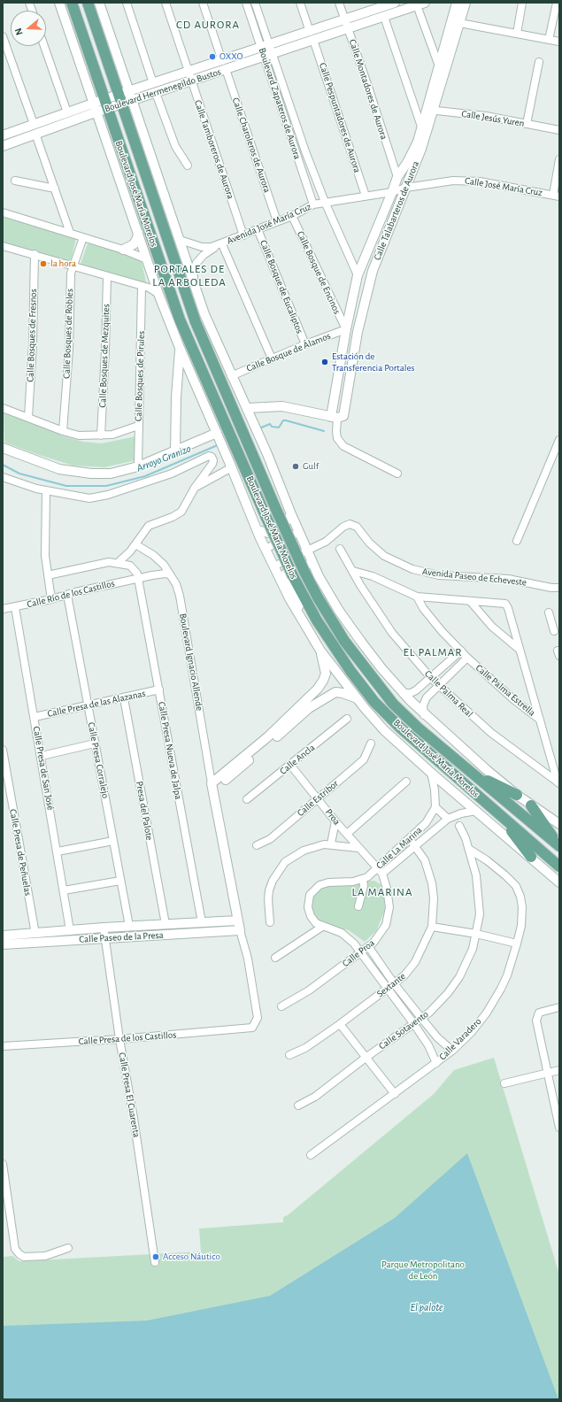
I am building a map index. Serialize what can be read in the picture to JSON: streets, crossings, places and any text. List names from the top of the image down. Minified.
{"streets":{"main road":["Boulevard José María Morelos"],"street":["Calle Montadores de Aurora","Boulevard Hermenegildo Bustos","Boulevard Zapateros de Aurora","Calle Pespuntadores de Aurora","Calle Jesús Yuren","Calle Charoleros de Aurora","Calle Tamboreros de Aurora","Calle José María Cruz","Calle Talabarteros de Aurora","Avenida José María Cruz","Calle Bosque de Encinos","Calle Bosque de Eucaliptos","Calle Bosques de Robles","Calle Bosques de Fresnos","Calle Bosque de Álamos","Calle Bosques de Mezquites","Calle Bosques de Pirules","Avenida Paseo de Echeveste","Calle Río de los Castillos","Boulevard Ignacio Allende","Calle Palma Estrella","Calle Palma Real","Calle Presa de las Alazanas","Calle Presa Nueva de Jalpa","Calle Ancla","Calle Presa Corralejo","Calle Presa de San José","Calle Estribor","Presa del Palote","Proa","Calle La Marina","Calle Presa de Peñuelas","Calle Paseo de la Presa","Calle Proa","Sextante","Calle Sotavento","Calle Presa de los Castillos","Calle Varadero","Calle Presa El Cuarenta"]},"crossings":[["Calle Montadores de Aurora","Boulevard Hermenegildo Bustos"],["Calle Montadores de Aurora","Calle Talabarteros de Aurora"],["Boulevard Hermenegildo Bustos","Boulevard Zapateros de Aurora"],["Boulevard Hermenegildo Bustos","Calle Pespuntadores de Aurora"],["Boulevard Hermenegildo Bustos","Calle Charoleros de Aurora"],["Boulevard Hermenegildo Bustos","Calle Tamboreros de Aurora"],["Boulevard Hermenegildo Bustos","Boulevard José María Morelos"],["Boulevard Zapateros de Aurora","Calle Talabarteros de Aurora"],["Boulevard Zapateros de Aurora","Avenida José María Cruz"],["Calle Pespuntadores de Aurora","Avenida José María Cruz"],["Calle Jesús Yuren","Calle Talabarteros de Aurora"],["Calle Charoleros de Aurora","Avenida José María Cruz"],["Calle Tamboreros de Aurora","Avenida José María Cruz"],["Calle José María Cruz","Calle Talabarteros de Aurora"],["Calle José María Cruz","Avenida José María Cruz"],["Boulevard José María Morelos","Calle La Marina"],["Calle Talabarteros de Aurora","Avenida José María Cruz"],["Calle Talabarteros de Aurora","Calle Bosque de Encinos"],["Calle Talabarteros de Aurora","Calle Bosque de Álamos"],["Avenida José María Cruz","Calle Bosque de Encinos"],["Avenida José María Cruz","Calle Bosque de Eucaliptos"],["Calle Bosque de Encinos","Calle Bosque de Álamos"],["Calle Bosque de Eucaliptos","Calle Bosque de Álamos"],["Calle Río de los Castillos","Calle Presa Nueva de Jalpa"],["Calle Río de los Castillos","Calle Presa Corralejo"],["Calle Río de los Castillos","Calle Presa de San José"],["Boulevard Ignacio Allende","Calle Paseo de la Presa"],["Boulevard Ignacio Allende","Calle Presa de los Castillos"],["Calle Palma Estrella","Calle Palma Real"],["Calle Presa de las Alazanas","Calle Presa Nueva de Jalpa"],["Calle Presa de las Alazanas","Calle Presa Corralejo"],["Calle Presa de las Alazanas","Calle Presa de San José"],["Calle Presa de las Alazanas","Presa del Palote"],["Calle Presa Nueva de Jalpa","Calle Paseo de la Presa"],["Calle Ancla","Proa"],["Calle Presa Corralejo","Calle Paseo de la Presa"],["Calle Presa de San José","Calle Paseo de la Presa"],["Calle Estribor","Proa"],["Presa del Palote","Calle Paseo de la Presa"],["Proa","Calle La Marina"],["Calle La Marina","Calle Proa"],["Calle La Marina","Sextante"],["Calle Presa de Peñuelas","Calle Paseo de la Presa"],["Calle Paseo de la Presa","Calle Presa El Cuarenta"],["Calle Sotavento","Calle Varadero"],["Calle Presa de los Castillos","Calle Presa El Cuarenta"]],"districts":["CD AURORA","PORTALES DE LA ARBOLEDA","EL PALMAR","LA MARINA"],"water":["Arroyo Granizo","El palote"],"parks":["Parque Metropolitano de León"],"places":["OXXO","la hora","Estación de Transferencia Portales","Gulf","Acceso Náutico"],"north":"left"}
